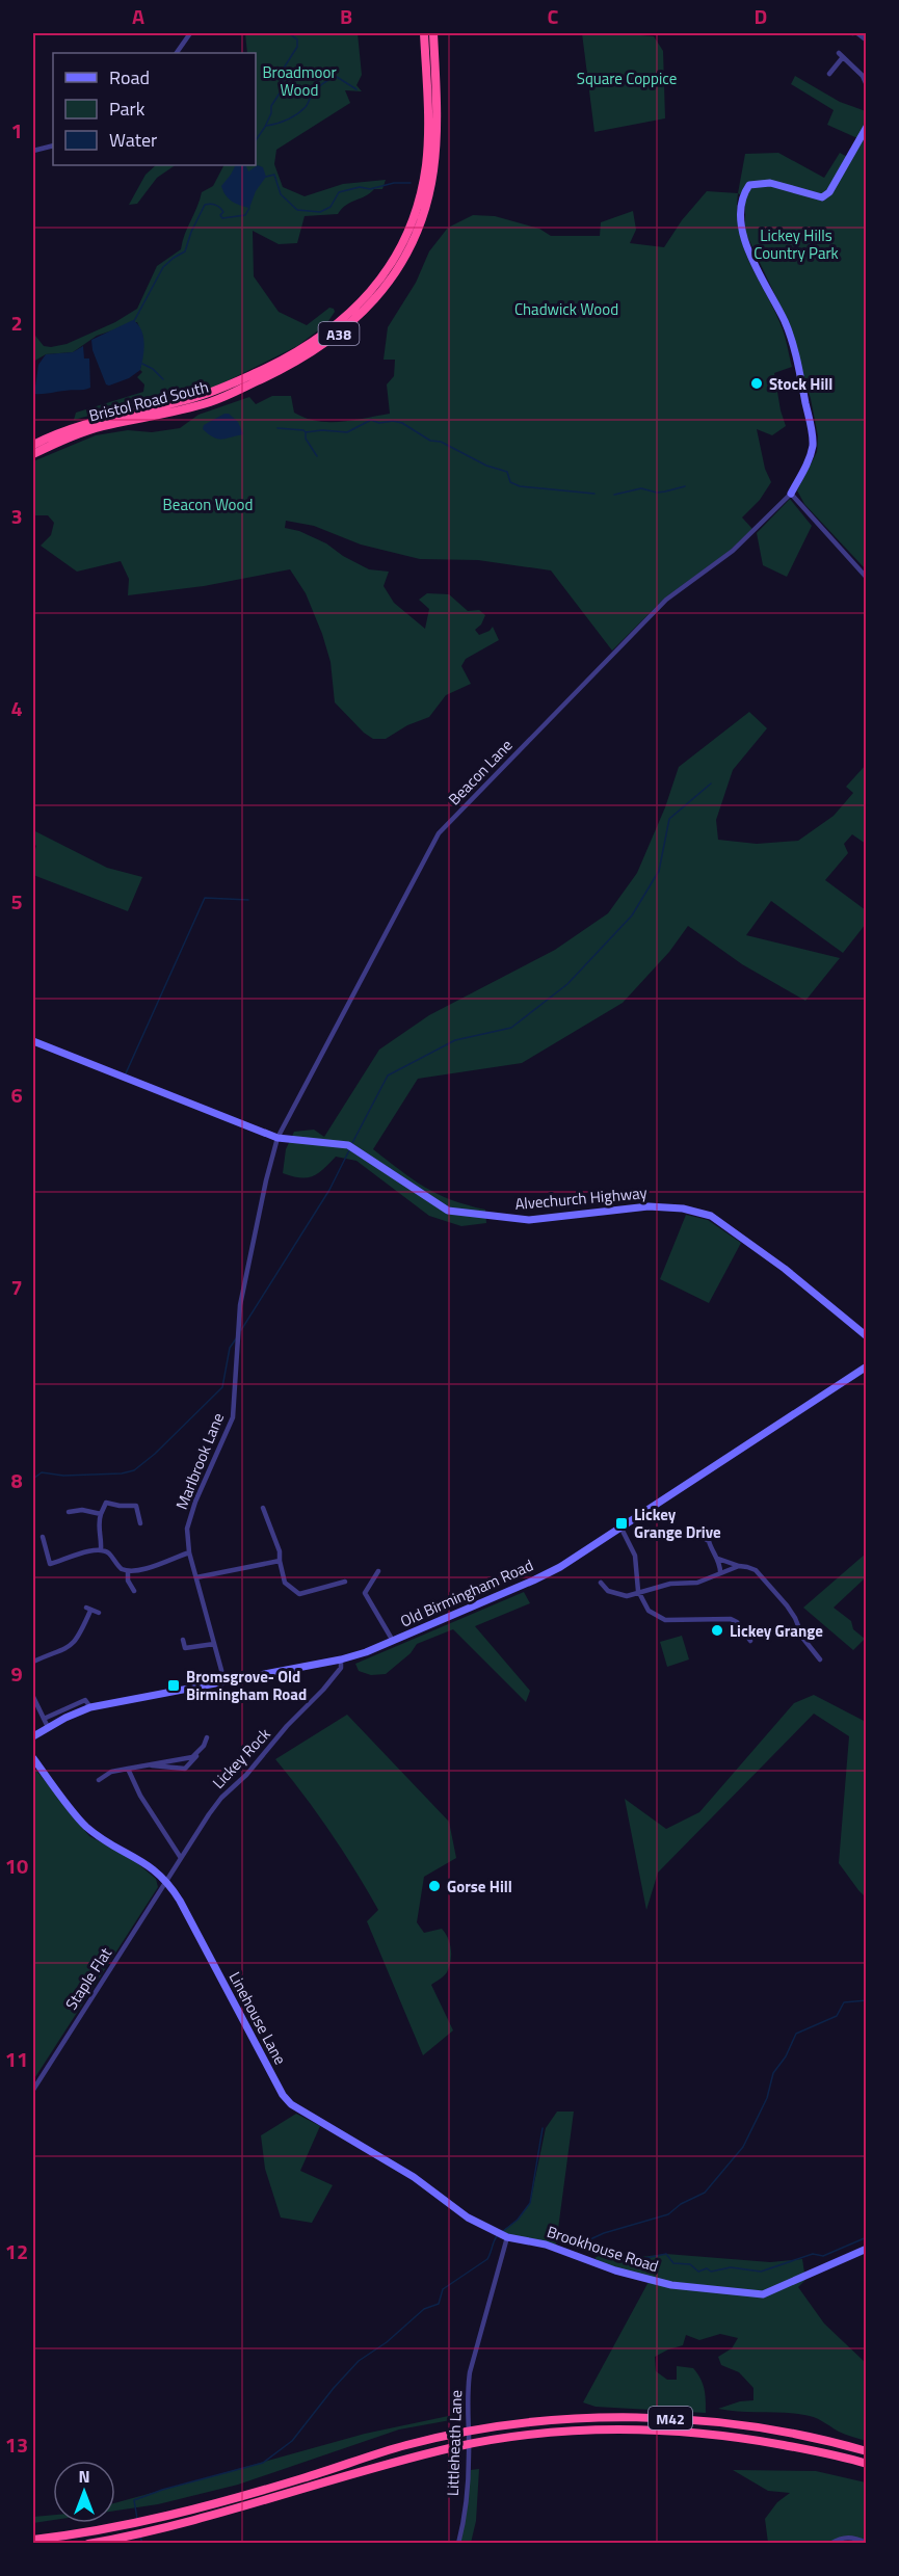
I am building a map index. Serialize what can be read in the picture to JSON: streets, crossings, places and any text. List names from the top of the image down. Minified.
{"streets":{"highway":["A38","Bristol Road South","M42"],"street":["Beacon Lane","Alvechurch Highway","Marlbrook Lane","Old Birmingham Road","Lickey Rock","Staple Flat","Linehouse Lane","Brookhouse Road","Littleheath Lane"]},"crossings":[["Beacon Lane","Alvechurch Highway"],["Beacon Lane","Marlbrook Lane"],["Alvechurch Highway","Marlbrook Lane"],["Marlbrook Lane","Old Birmingham Road"],["Old Birmingham Road","Lickey Rock"],["Lickey Rock","Staple Flat"],["Lickey Rock","Linehouse Lane"],["Staple Flat","Linehouse Lane"],["Linehouse Lane","Brookhouse Road"],["Linehouse Lane","Littleheath Lane"],["Brookhouse Road","Littleheath Lane"]],"parks":["Broadmoor Wood","Square Coppice","Lickey Hills Country Park","Chadwick Wood","Beacon Wood"],"places":{"other":["Stock Hill","Lickey Grange","Gorse Hill"],"transit":["Lickey Grange Drive","Bromsgrove- Old Birmingham Road"]},"legend":["Road","Park","Water"],"north":"top","grid":{"columns":["A","B","C","D"],"rows":["1","2","3","4","5","6","7","8","9","10","11","12","13"]}}
